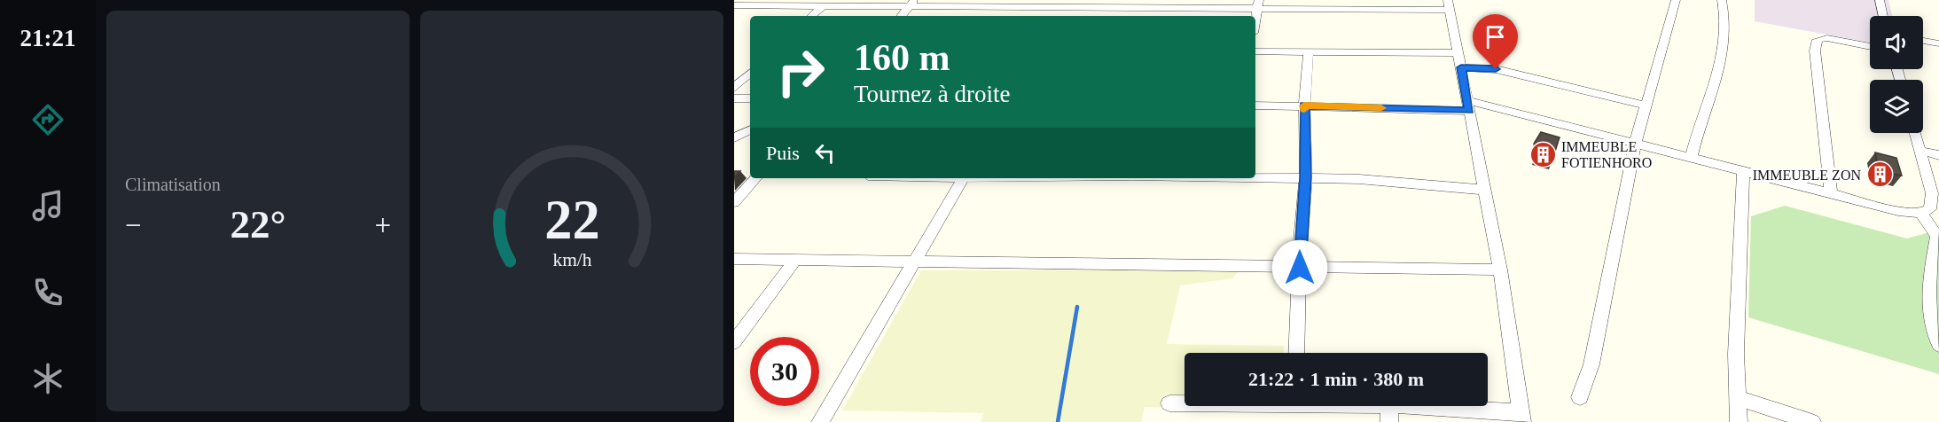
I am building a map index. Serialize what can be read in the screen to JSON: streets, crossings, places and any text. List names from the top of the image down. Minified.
{"places":{"building":["IMMEUBLE FOTIENHORO","IMMEUBLE ZON"]},"page":{"tabs":"21:21","tile":"Climatisation","turn":["160 m","Tournez à droite"],"then":"Puis","heat":["−","22°","+"],"limit":"30","trip":"21:22 · 1 min · 380 m","gauge":["22","km/h"]}}
